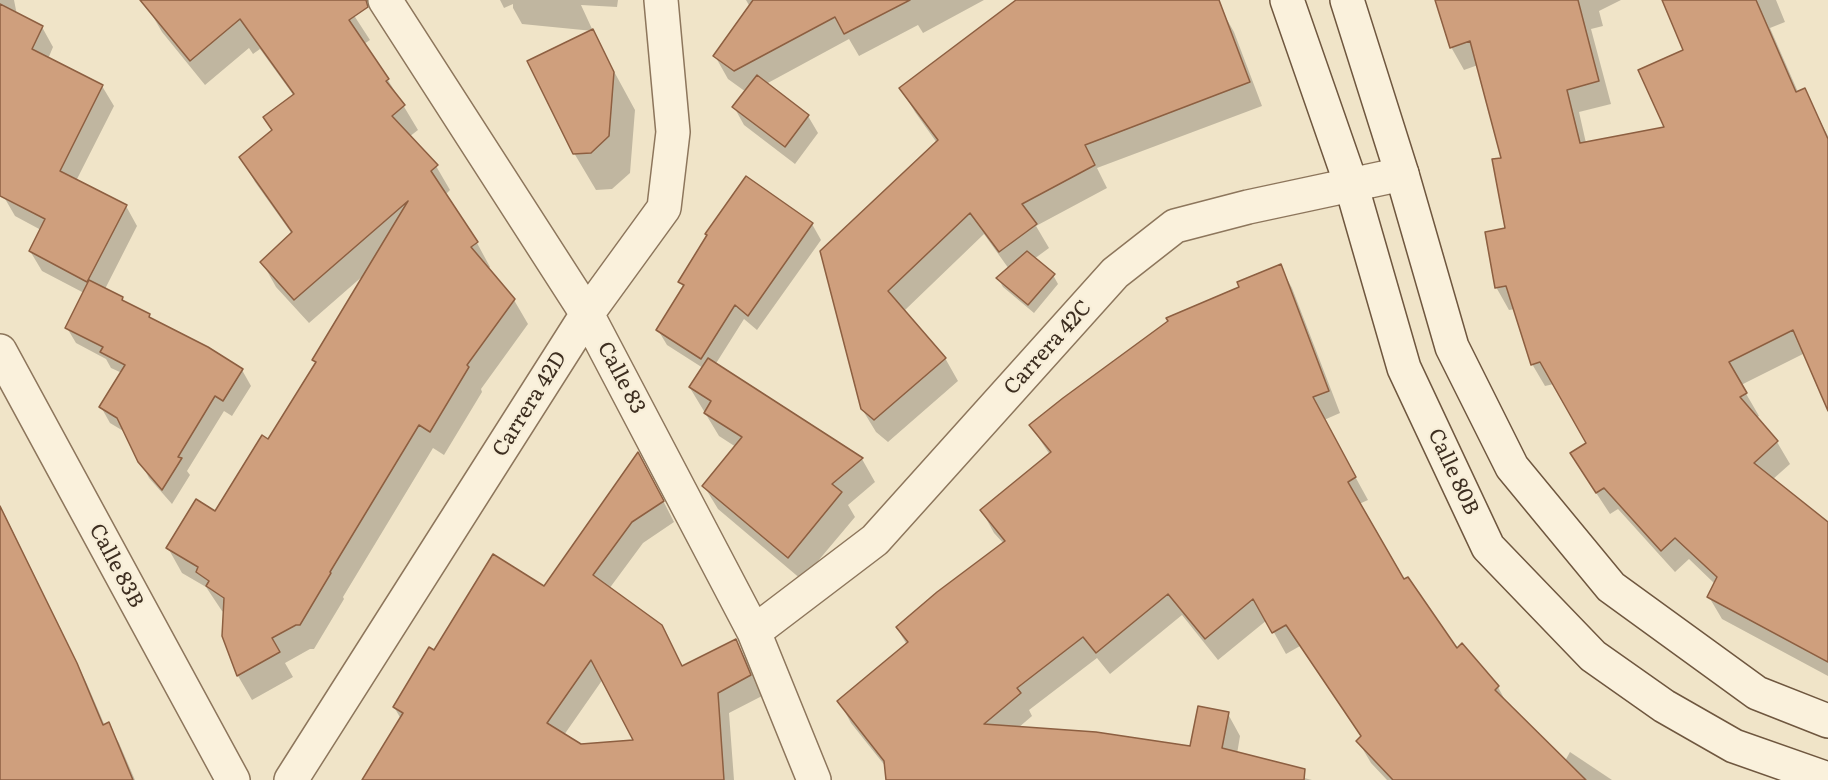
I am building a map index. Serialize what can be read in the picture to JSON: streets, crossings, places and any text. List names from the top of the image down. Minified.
{"streets":{"street":["Carrera 42C","Calle 83","Carrera 42D","Calle 80B","Calle 83B"]},"crossings":[["Carrera 42C","Calle 83"],["Carrera 42C","Calle 80B"],["Calle 83","Carrera 42D"]]}
